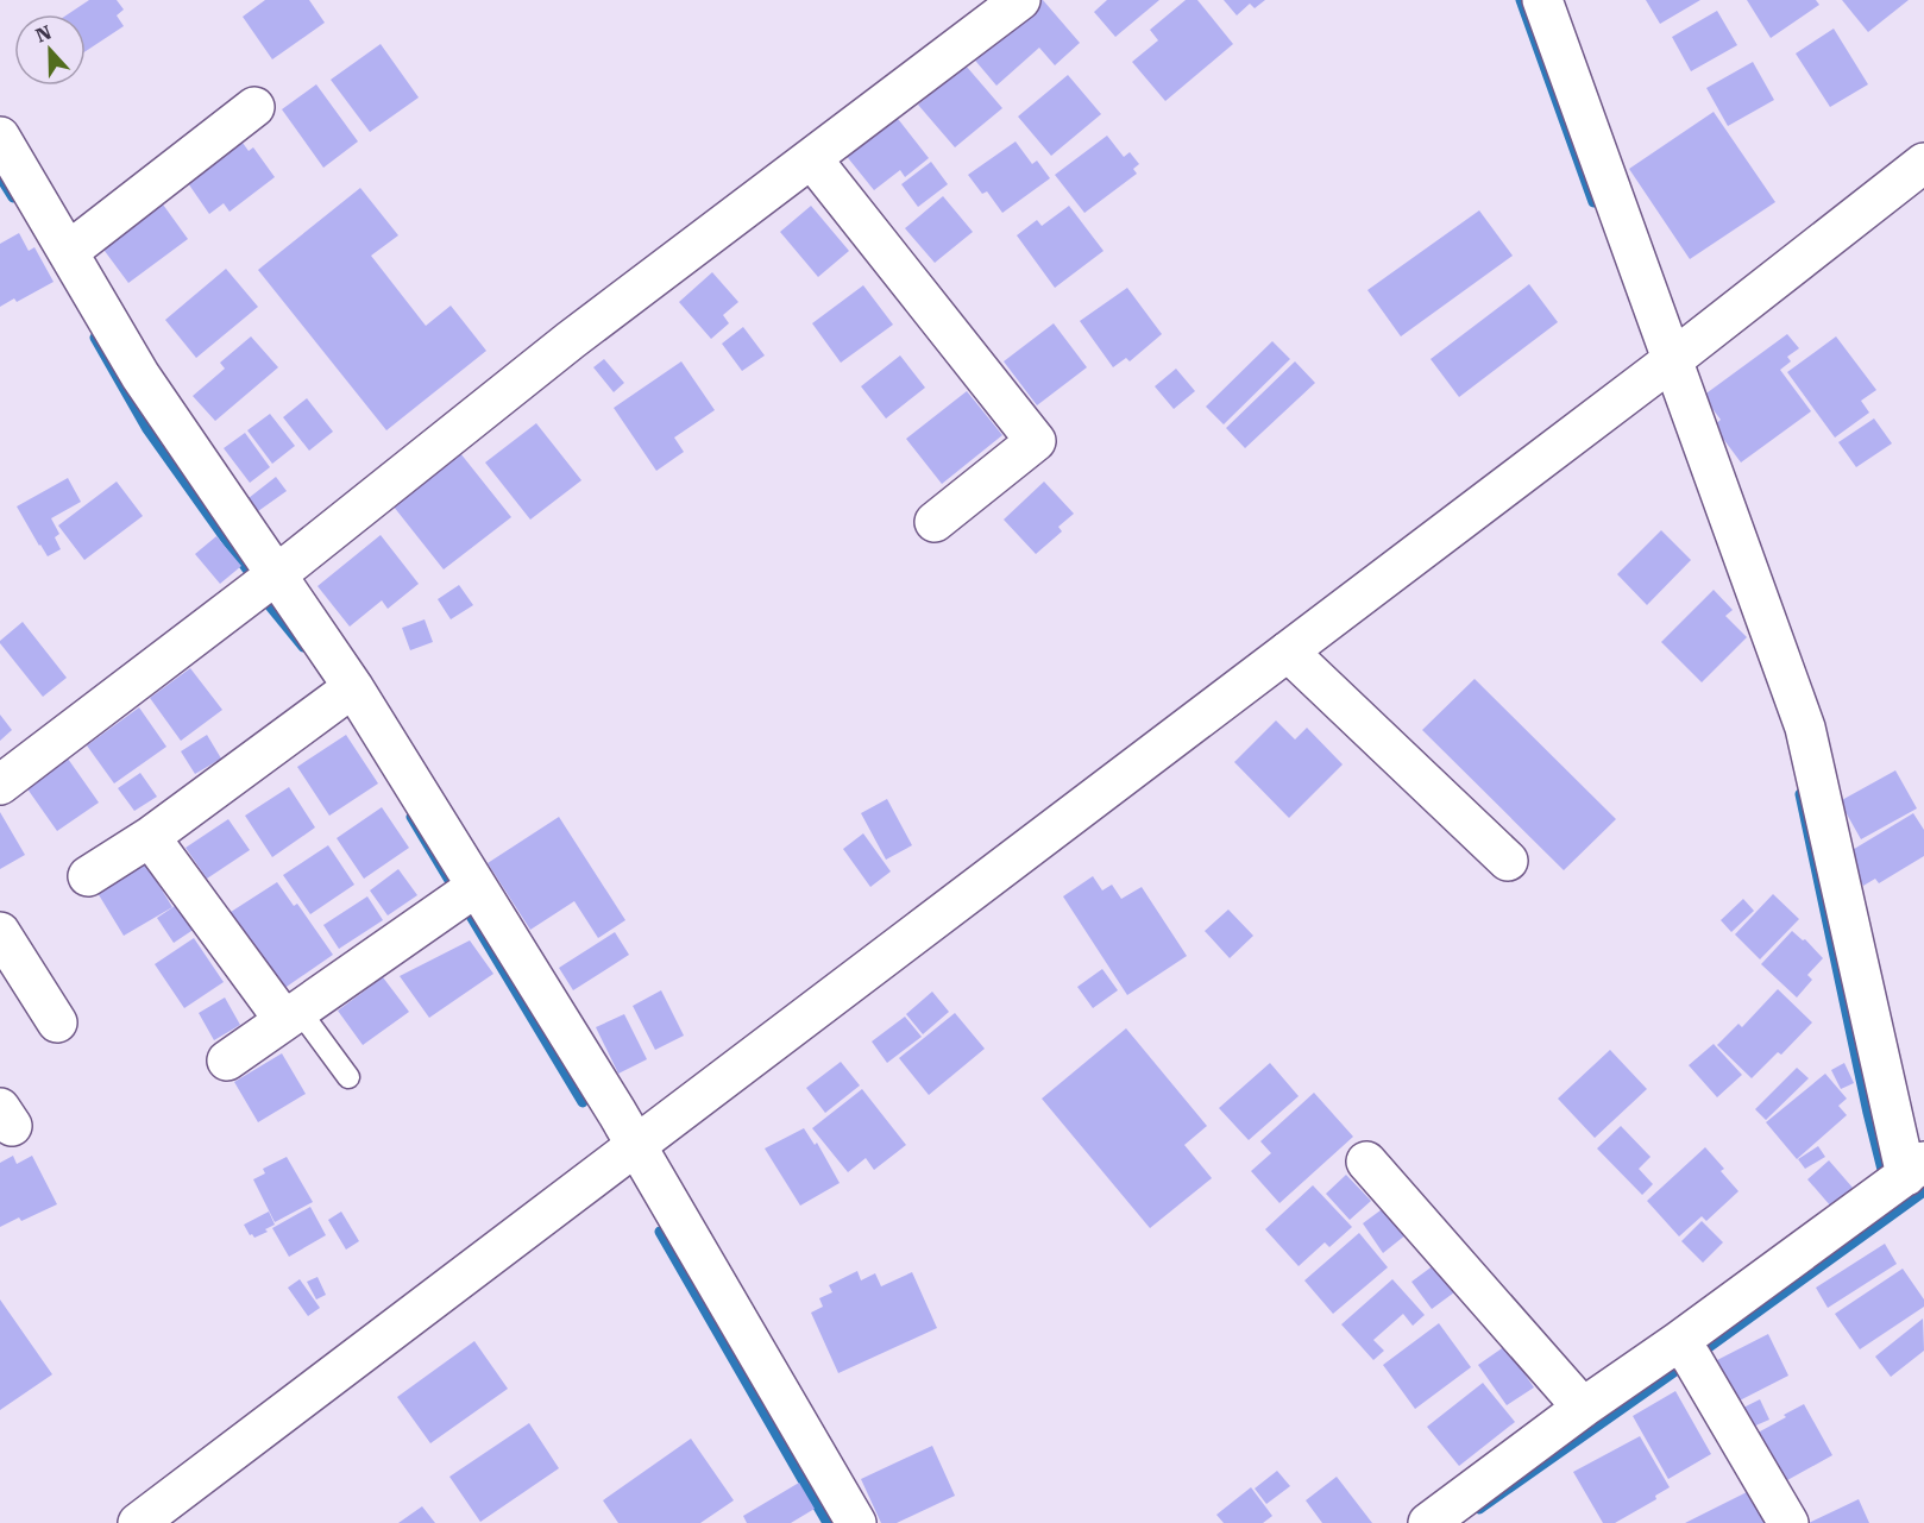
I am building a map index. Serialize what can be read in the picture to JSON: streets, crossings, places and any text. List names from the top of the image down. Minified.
{"north":"top"}
